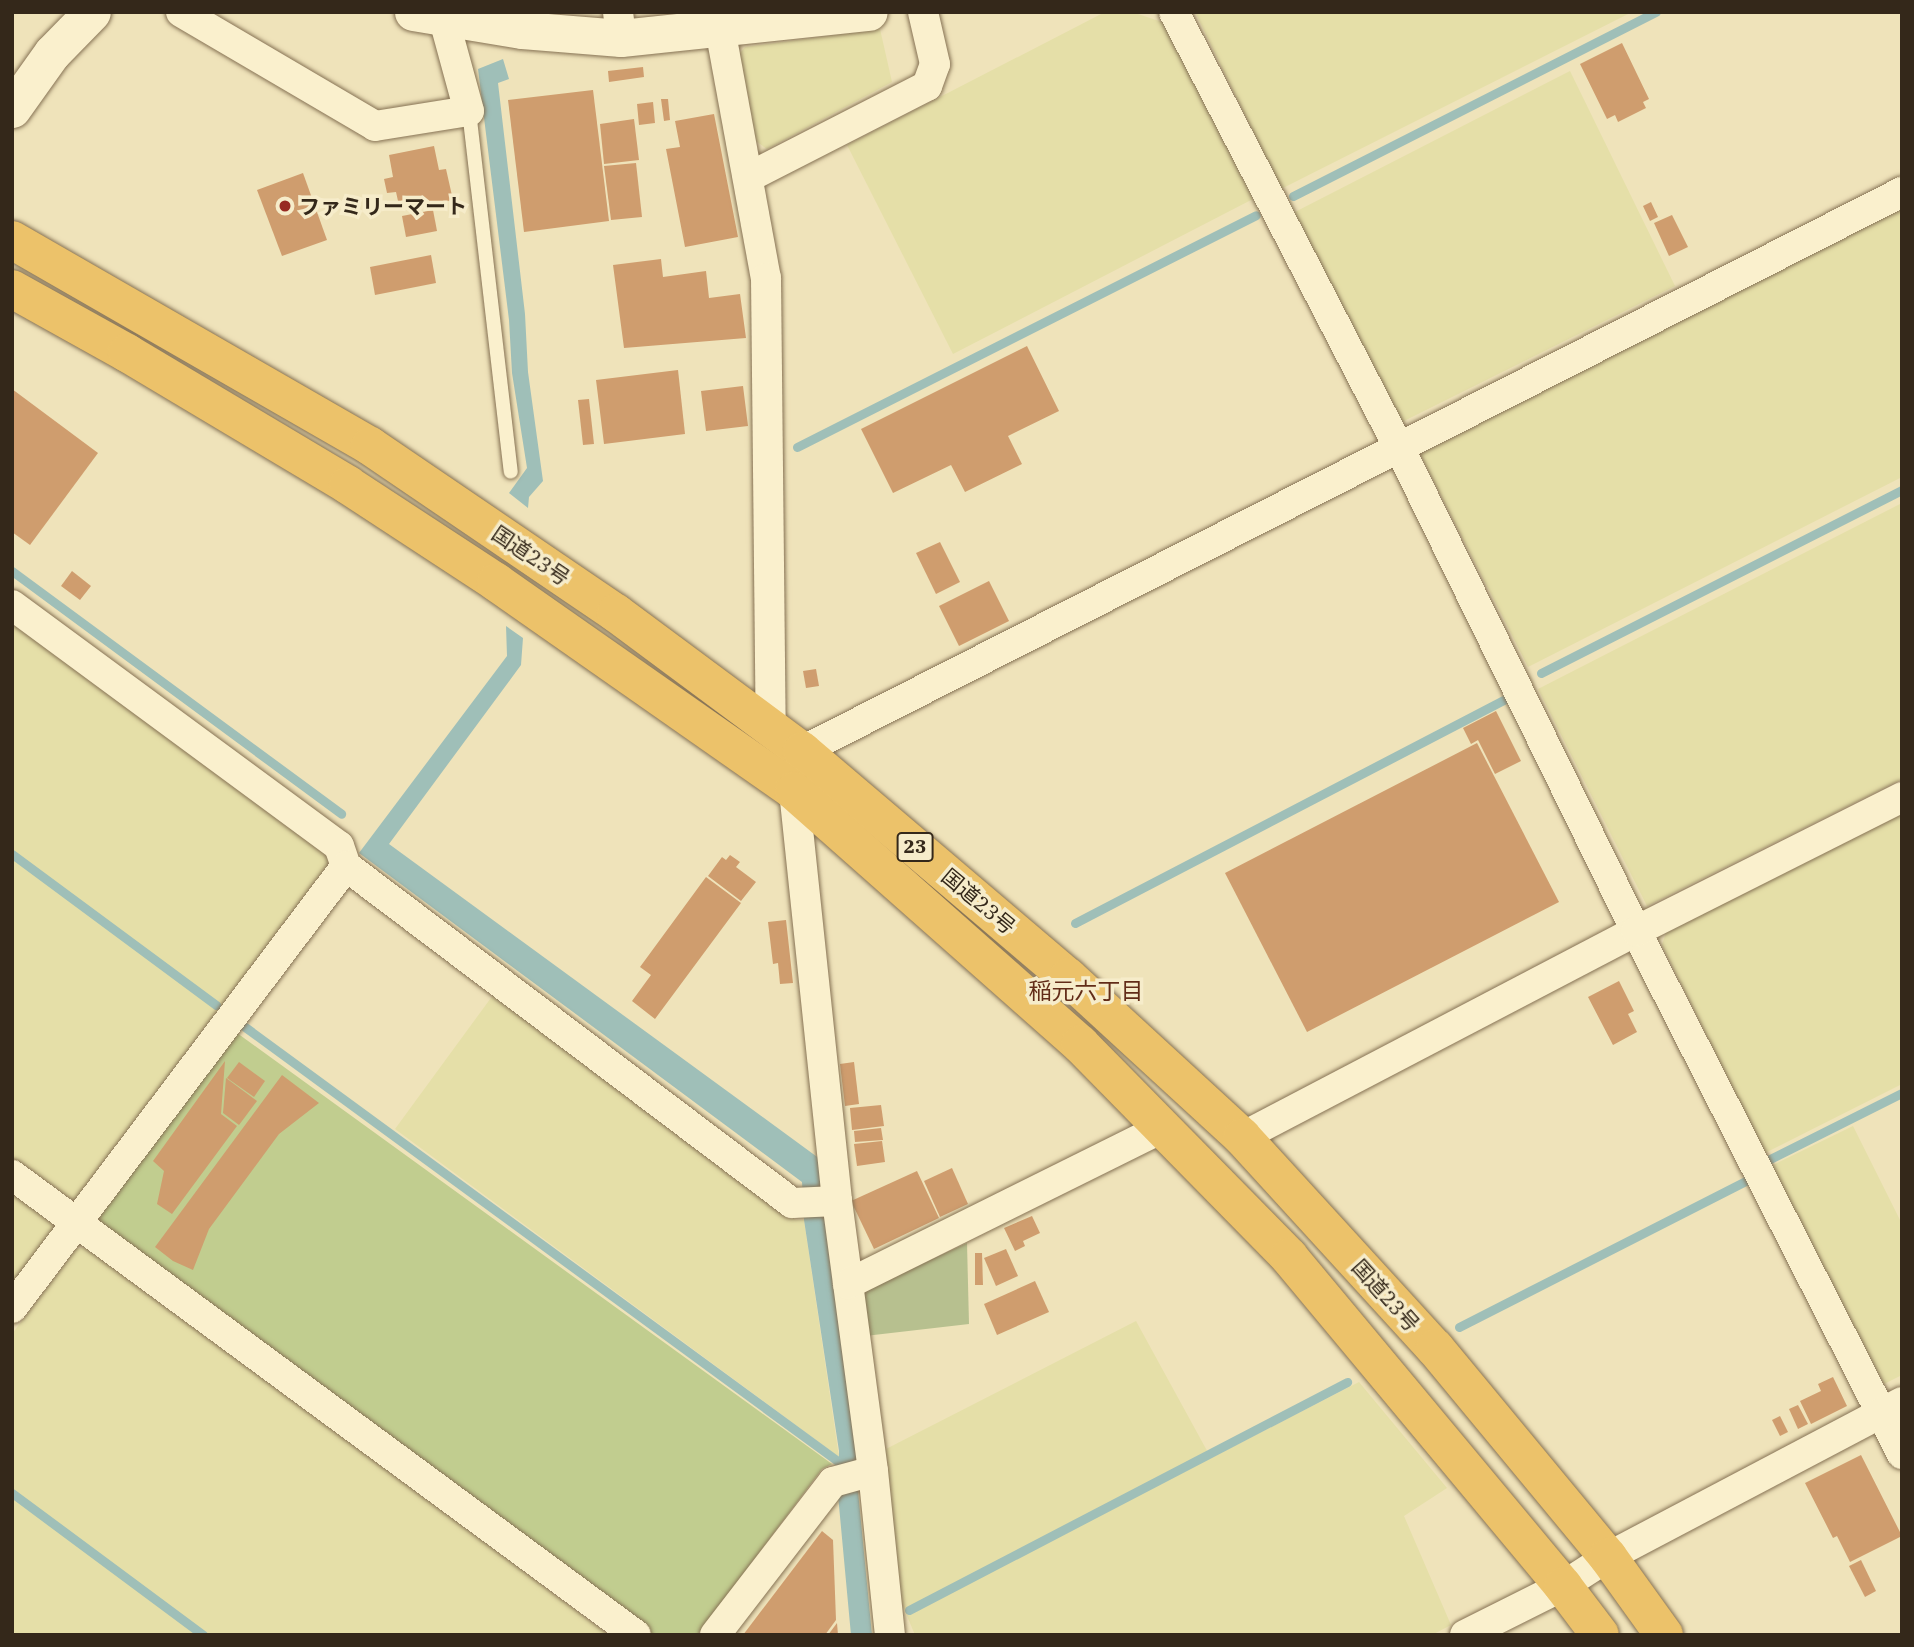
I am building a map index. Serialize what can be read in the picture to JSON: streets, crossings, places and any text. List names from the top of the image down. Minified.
{"streets":{"highway":["国道23号","23"]},"districts":["稲元六丁目"],"places":["ファミリーマート"]}
